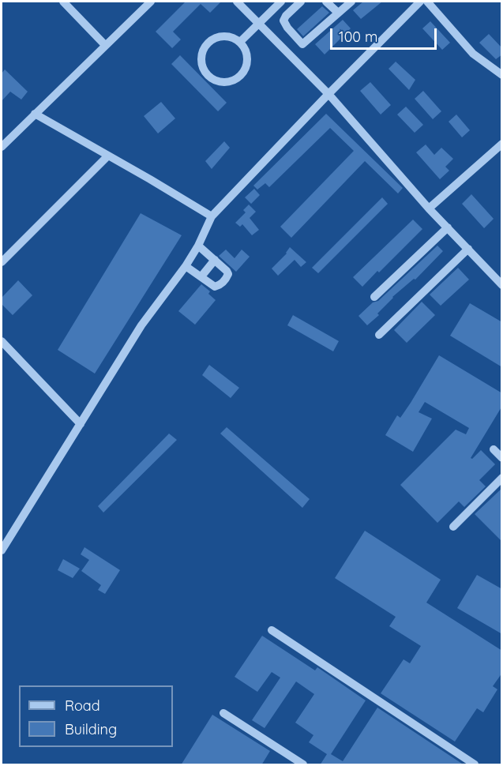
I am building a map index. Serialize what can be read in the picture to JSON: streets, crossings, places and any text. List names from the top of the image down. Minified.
{"legend":["Road","Building"],"scale_bar":"100 m"}
